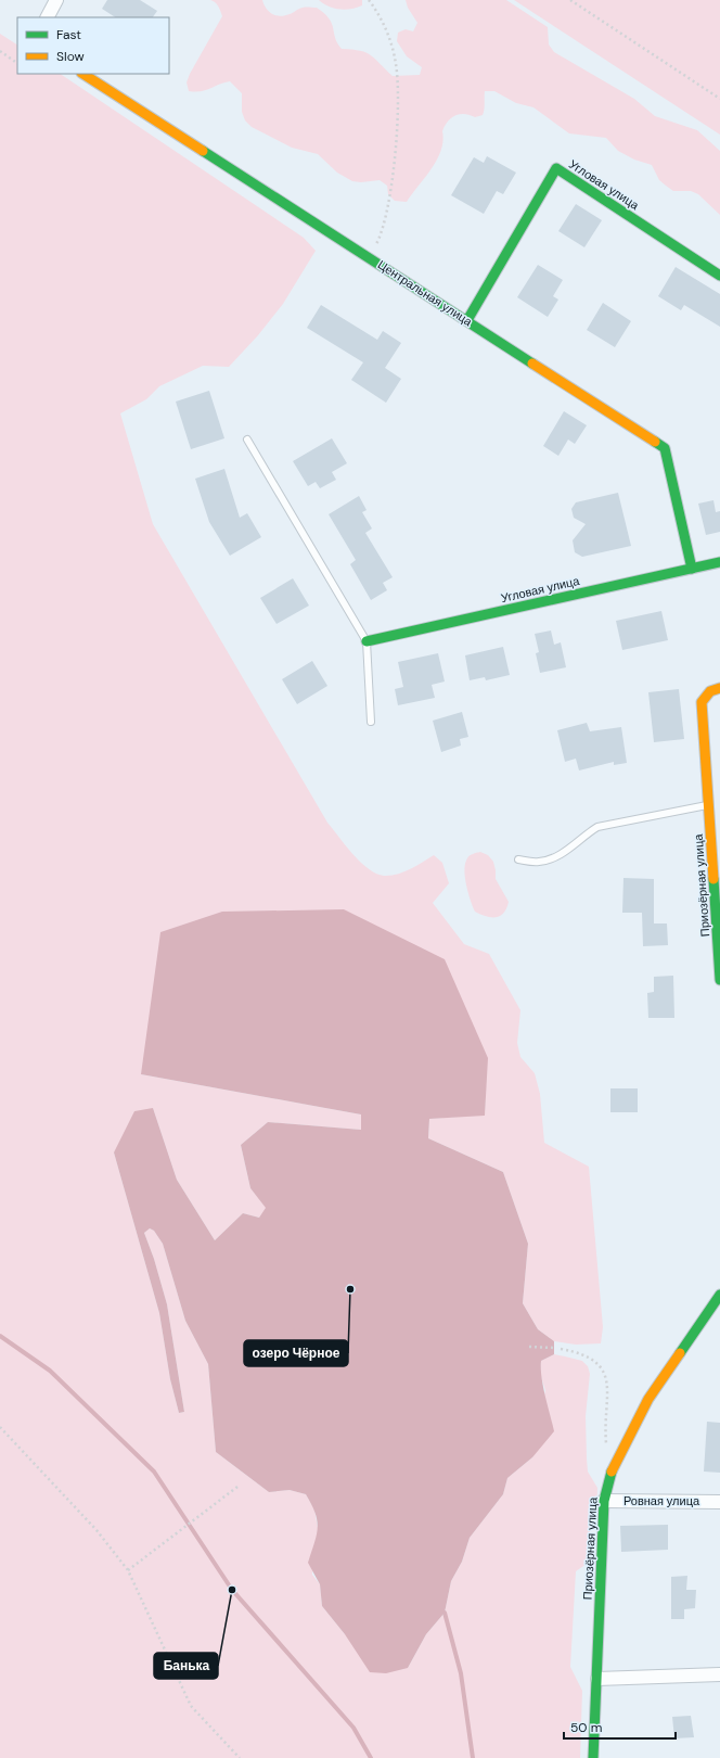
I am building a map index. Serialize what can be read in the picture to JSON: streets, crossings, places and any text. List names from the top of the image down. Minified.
{"streets":{"street":["Угловая улица","Центральная улица","Приозёрная улица","Ровная улица"]},"crossings":[["Угловая улица","Центральная улица"],["Приозёрная улица","Ровная улица"]],"places":["озеро Чёрное","Банька"],"legend":["Fast","Slow"],"scale_bar":"50 m"}
